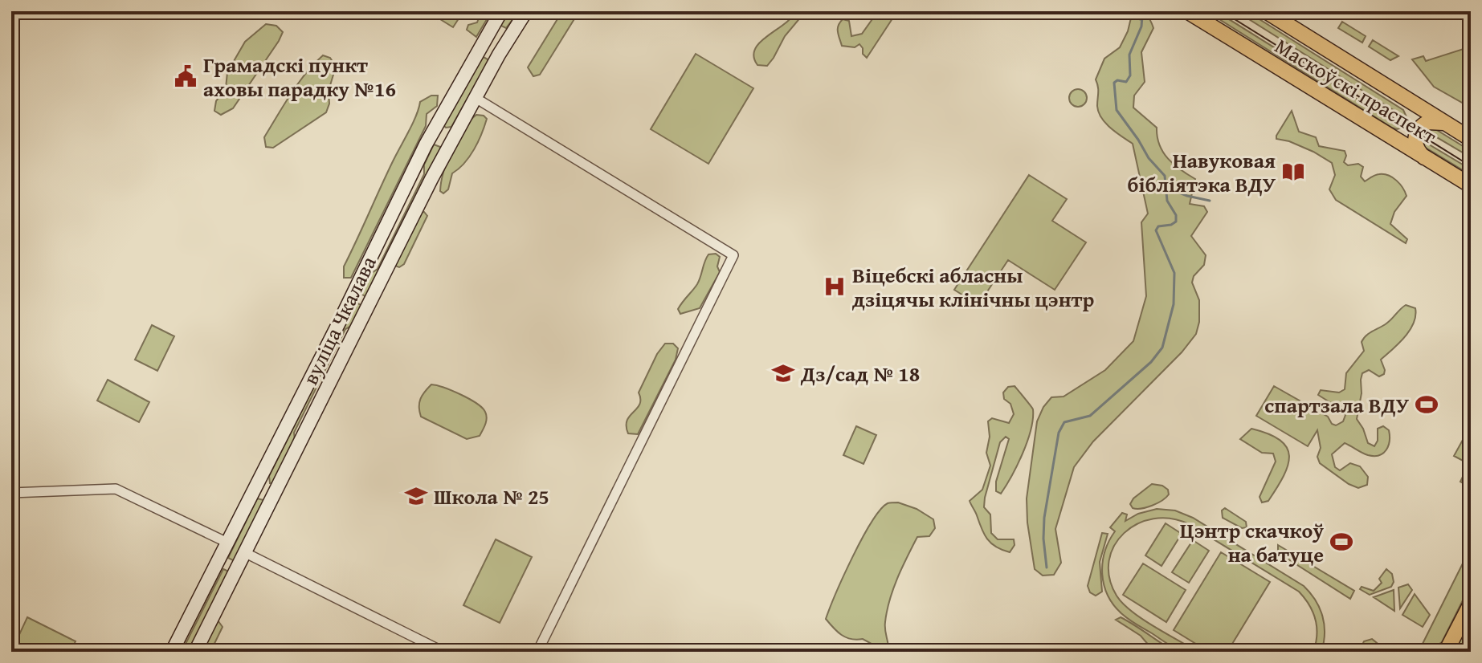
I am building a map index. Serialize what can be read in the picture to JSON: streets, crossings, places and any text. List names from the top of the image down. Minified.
{"streets":{"main road":["Маскоўскі праспект","вуліца Чкалава"]},"places":{"public building":["Грамадскі пункт аховы парадку №16"],"library":["Навуковая бібліятэка ВДУ"],"hospital":["Віцебскі абласны дзіцячы клінічны цэнтр"],"school or university":["Дз/сад № 18","Школа № 25"],"sports":["спартзала ВДУ","Цэнтр скачкоў на батуце"]}}
